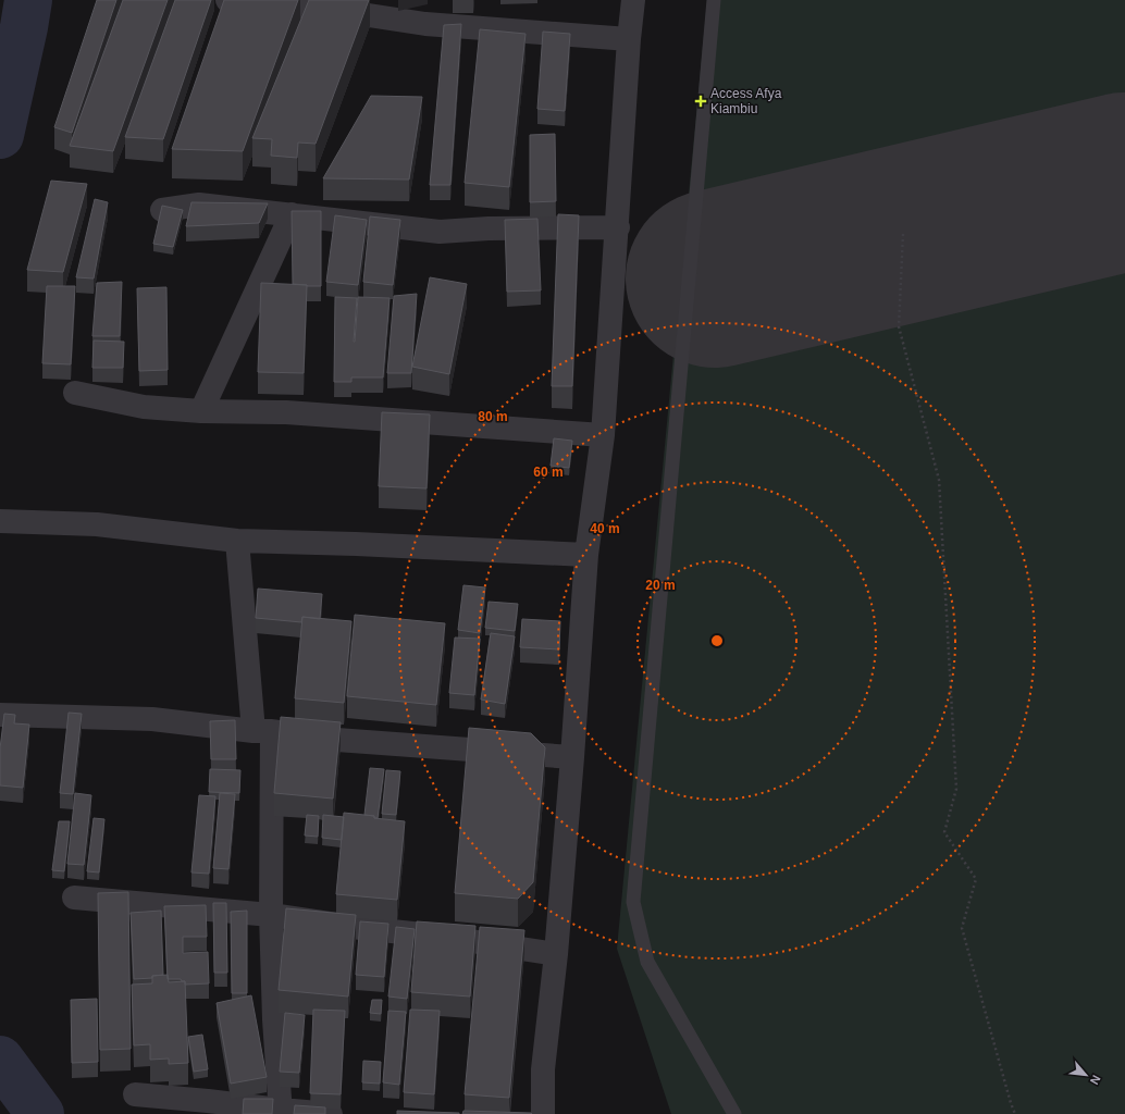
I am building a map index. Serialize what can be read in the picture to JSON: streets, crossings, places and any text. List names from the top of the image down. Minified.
{"places":{"health":["Access Afya Kiambiu"]},"north":"bottom right","rings":["80 m","60 m","40 m","20 m"]}
